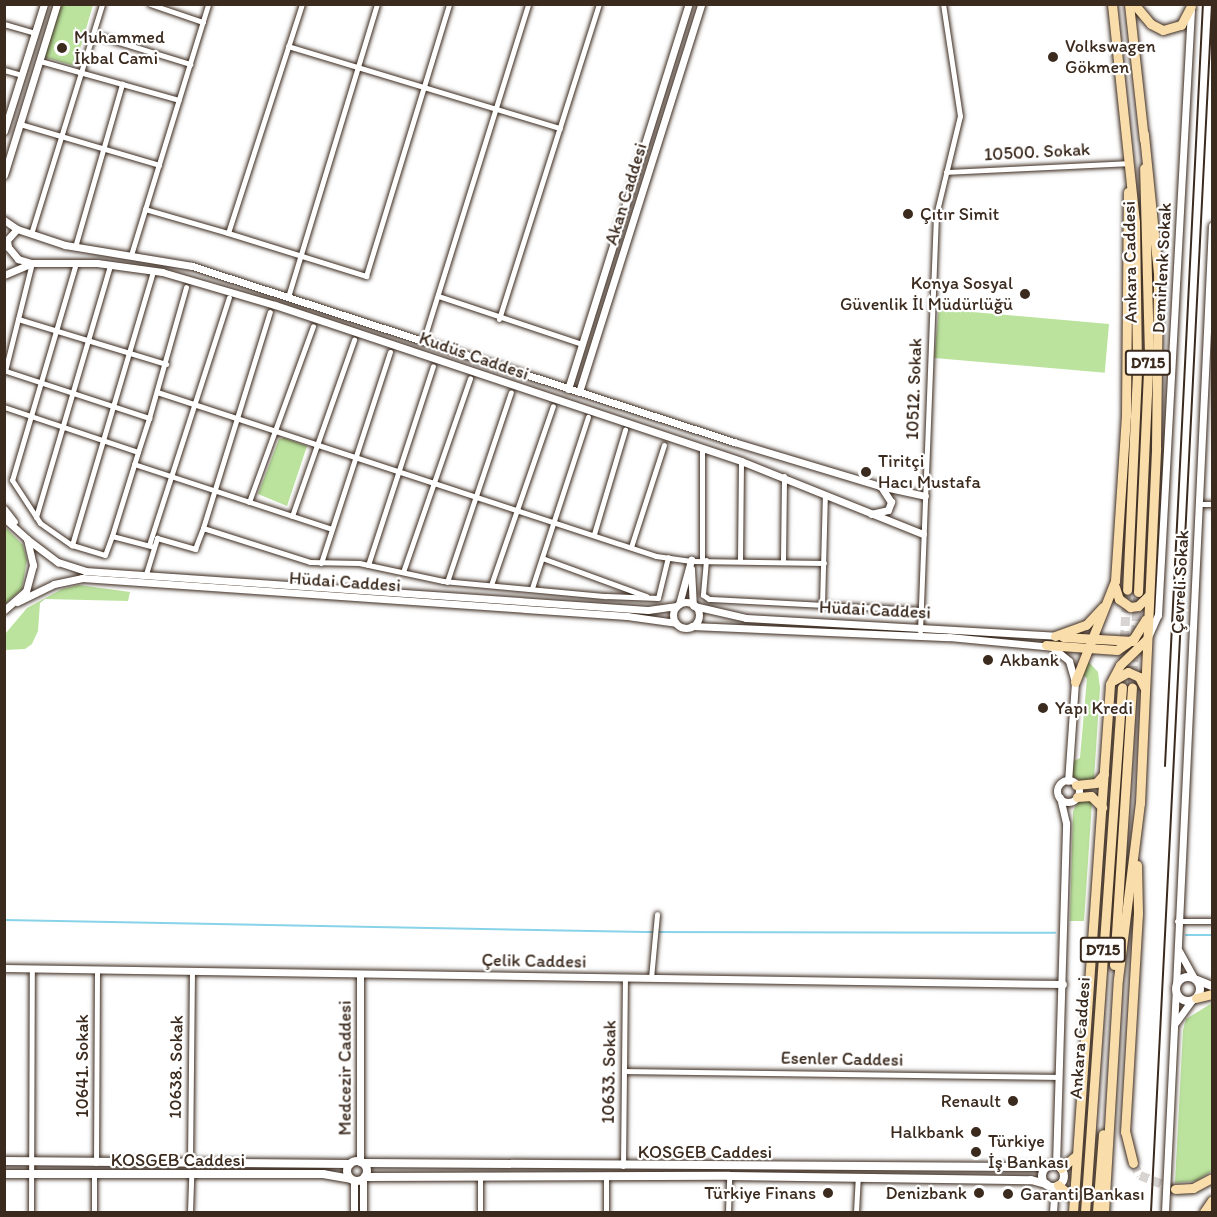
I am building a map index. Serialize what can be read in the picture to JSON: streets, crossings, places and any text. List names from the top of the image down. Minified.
{"streets":{"highway":["Ankara Caddesi","D715"],"main road":["KOSGEB Caddesi"],"street":["10500. Sokak","Akan Caddesi","Demirlenk Sokak","Kudüs Caddesi","10512. Sokak","Hüdai Caddesi","Çevreli Sokak","Çelik Caddesi","Esenler Caddesi","10641. Sokak","10638. Sokak","Medcezir Caddesi","10633. Sokak"]},"crossings":[["10500. Sokak","Ankara Caddesi"],["10500. Sokak","10512. Sokak"],["Akan Caddesi","Kudüs Caddesi"],["Kudüs Caddesi","10512. Sokak"],["10512. Sokak","Hüdai Caddesi"],["Çelik Caddesi","10641. Sokak"],["Çelik Caddesi","10638. Sokak"],["Çelik Caddesi","Medcezir Caddesi"],["Çelik Caddesi","10633. Sokak"],["Esenler Caddesi","10633. Sokak"],["10641. Sokak","KOSGEB Caddesi"],["10638. Sokak","KOSGEB Caddesi"],["Medcezir Caddesi","KOSGEB Caddesi"],["10633. Sokak","KOSGEB Caddesi"]],"places":["Muhammed İkbal Cami","Volkswagen Gökmen","Çıtır Simit","Konya Sosyal Güvenlik İl Müdürlüğü","Tiritçi Hacı Mustafa","Akbank","Yapı Kredi","Renault","Halkbank","Türkiye İş Bankası","Türkiye Finans","Denizbank","Garanti Bankası"]}
